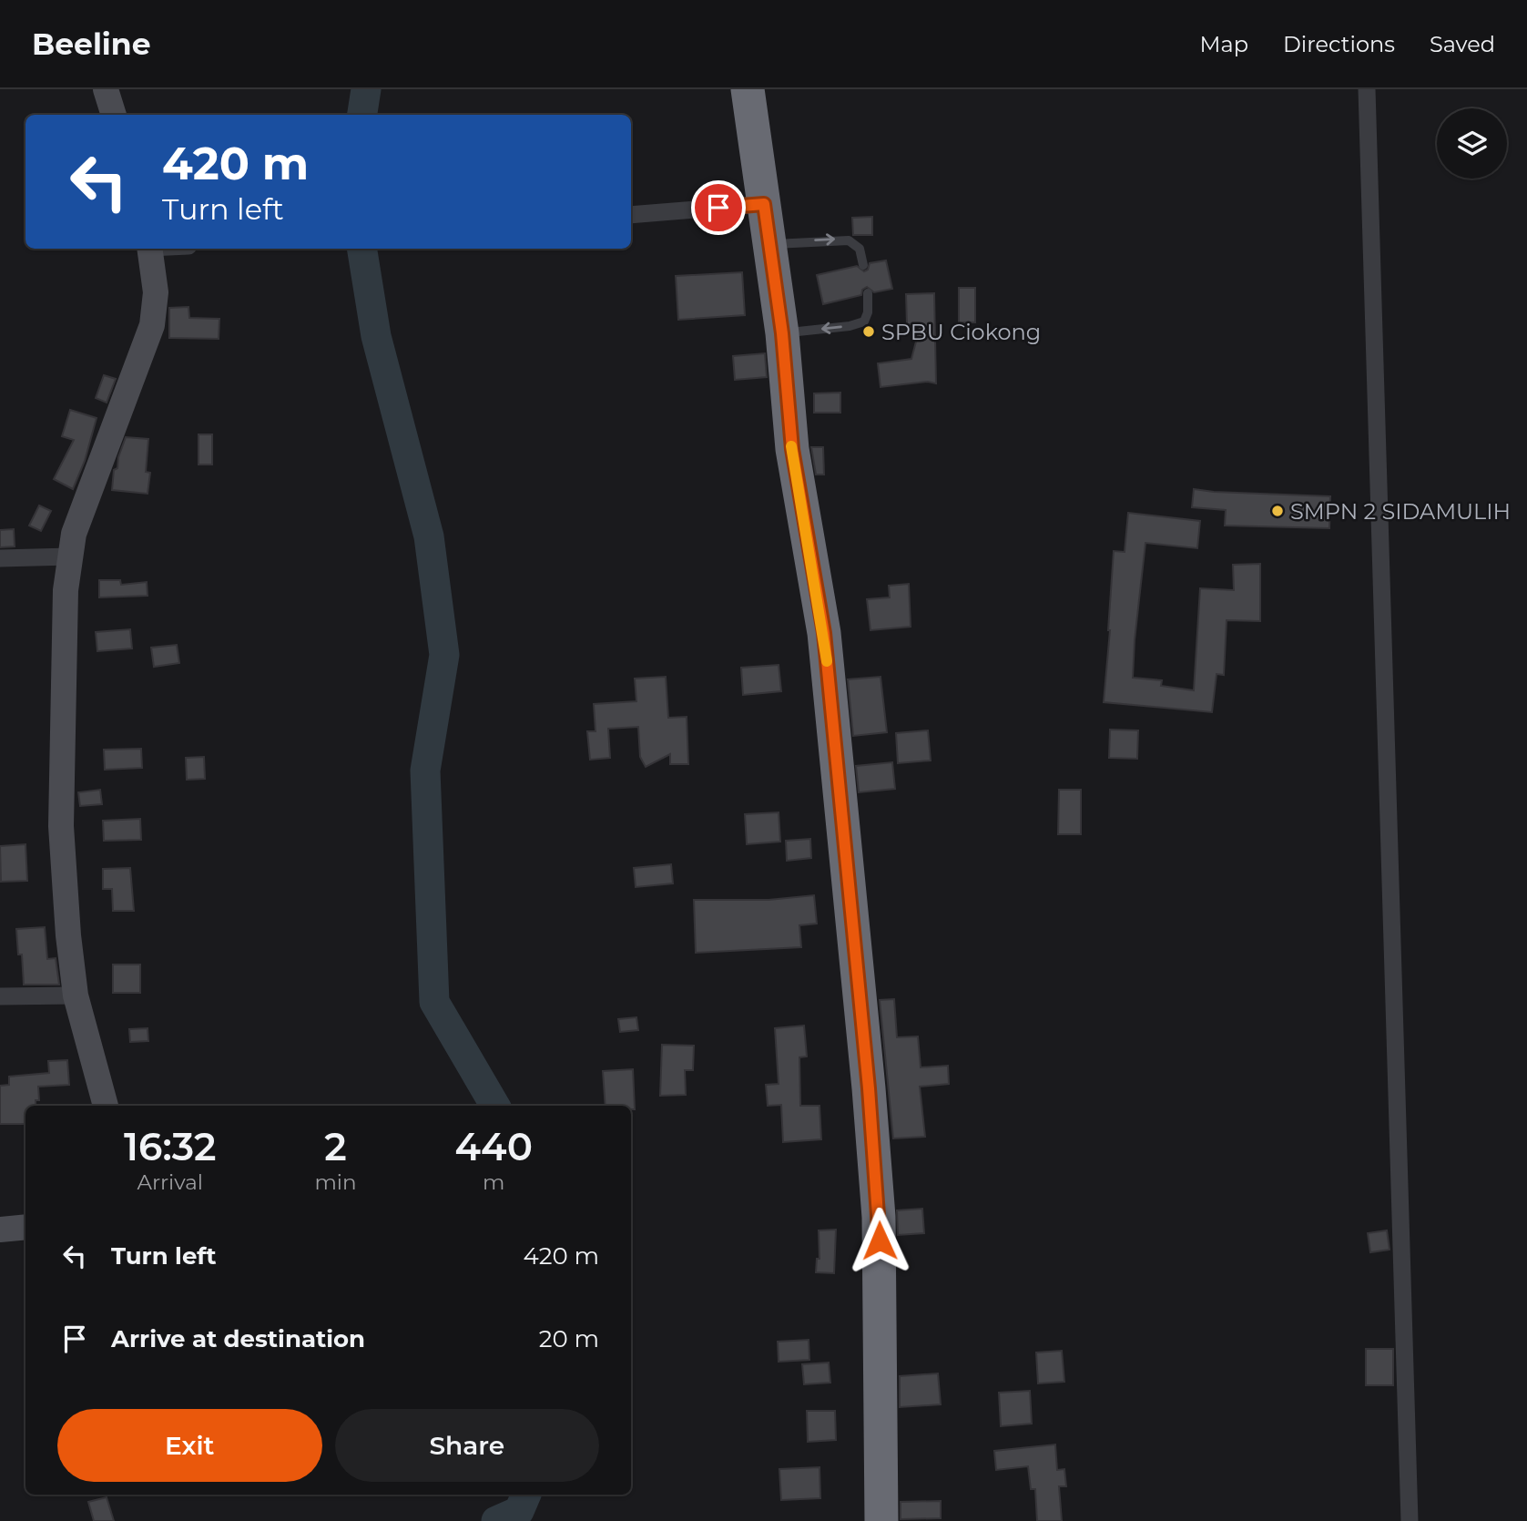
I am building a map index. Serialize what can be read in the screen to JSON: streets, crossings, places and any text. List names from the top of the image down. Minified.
{"places":["SPBU Ciokong","SMPN 2 SIDAMULIH"],"page":{"header":"Beeline","nav":["Map","Directions","Saved"],"turn":["420 m","Turn left"],"eta":["16:32","Arrival","2","min","440","m"],"list":[{"name":"Turn left","value":"420 m"},{"name":"Arrive at destination","value":"20 m"}],"buttons":["Exit","Share"]}}
